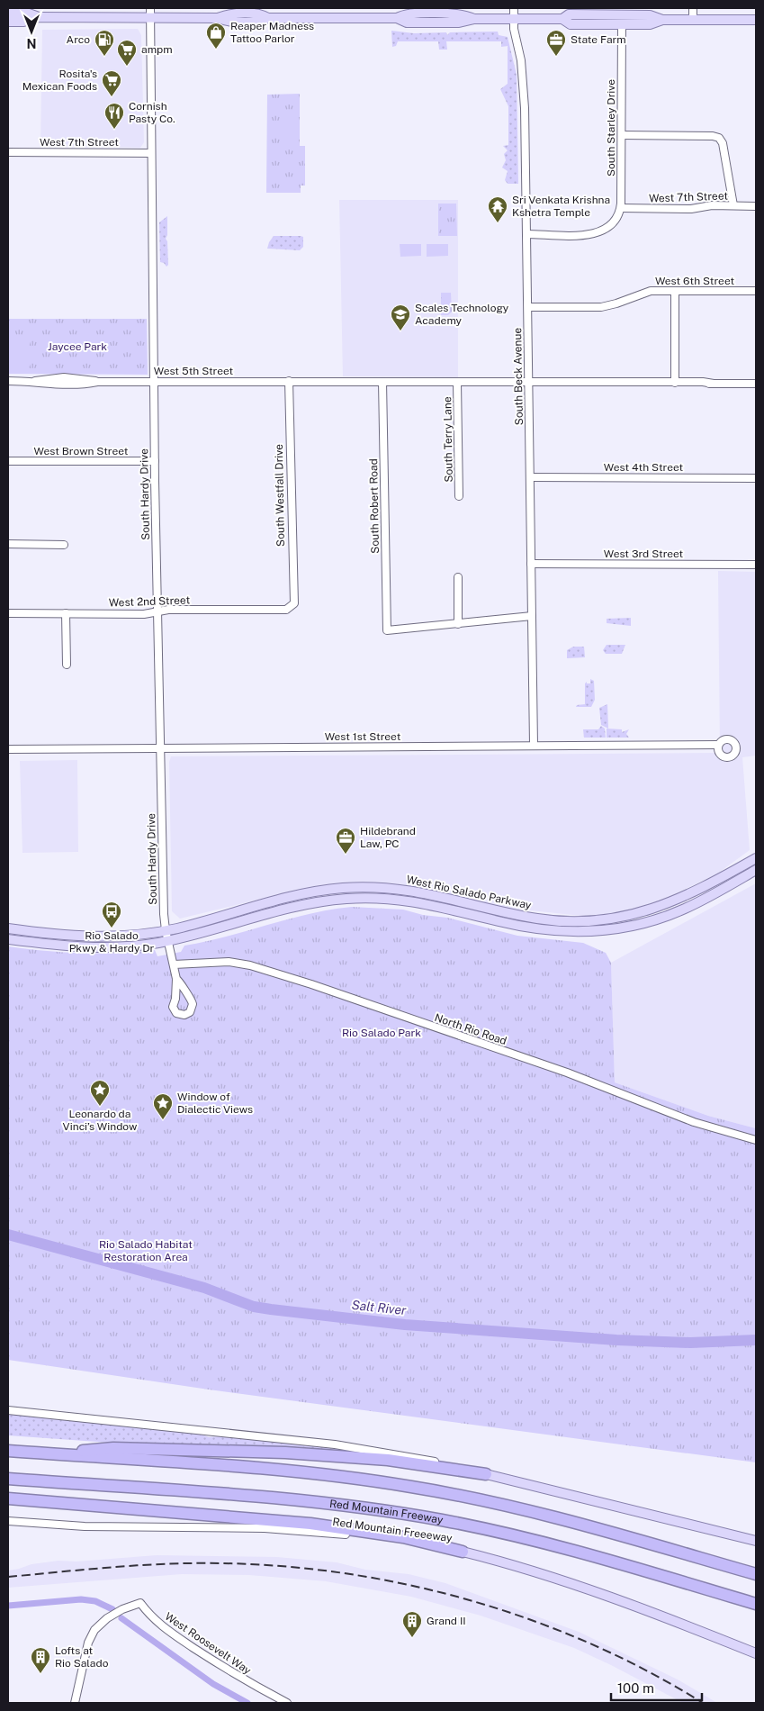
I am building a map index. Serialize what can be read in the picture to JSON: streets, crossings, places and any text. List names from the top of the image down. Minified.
{"streets":{"highway":["Red Mountain Freeway"],"main road":["West Rio Salado Parkway","Red Mountain Freeeway"],"street":["South Starley Drive","West 7th Street","West 6th Street","West 5th Street","South Beck Avenue","South Terry Lane","West Brown Street","West 4th Street","South Hardy Drive","South Westfall Drive","South Robert Road","West 3rd Street","West 2nd Street","West 1st Street","North Rio Road","West Roosevelt Way"]},"crossings":[["South Starley Drive","West 7th Street"],["South Starley Drive","South Beck Avenue"],["West 7th Street","South Hardy Drive"],["West 6th Street","South Beck Avenue"],["West 5th Street","South Beck Avenue"],["West 5th Street","South Terry Lane"],["West 5th Street","South Hardy Drive"],["West 5th Street","South Westfall Drive"],["West 5th Street","South Robert Road"],["South Beck Avenue","West 4th Street"],["South Beck Avenue","West 3rd Street"],["South Beck Avenue","West 1st Street"],["West Brown Street","South Hardy Drive"],["South Hardy Drive","West 2nd Street"],["South Hardy Drive","West 1st Street"],["South Hardy Drive","West Rio Salado Parkway"],["South Hardy Drive","North Rio Road"],["South Westfall Drive","West 2nd Street"]],"water":["Salt River"],"parks":["Jaycee Park","Rio Salado Park","Rio Salado Habitat Restoration Area"],"places":{"shop":["Reaper Madness Tattoo Parlor"],"fuel station":["Arco"],"office":["State Farm","Hildebrand Law, PC"],"supermarket":["ampm","Rosita's Mexican Foods"],"restaurant":["Cornish Pasty Co."],"temple":["Sri Venkata Krishna Kshetra Temple"],"school or university":["Scales Technology Academy"],"bus stop":["Rio Salado Pkwy & Hardy Dr"],"place":["Leonardo da Vinci’s Window","Window of Dialectic Views"],"building":["Grand II","Lofts at Rio Salado"]},"scale_bar":"100 m","north":"bottom"}
